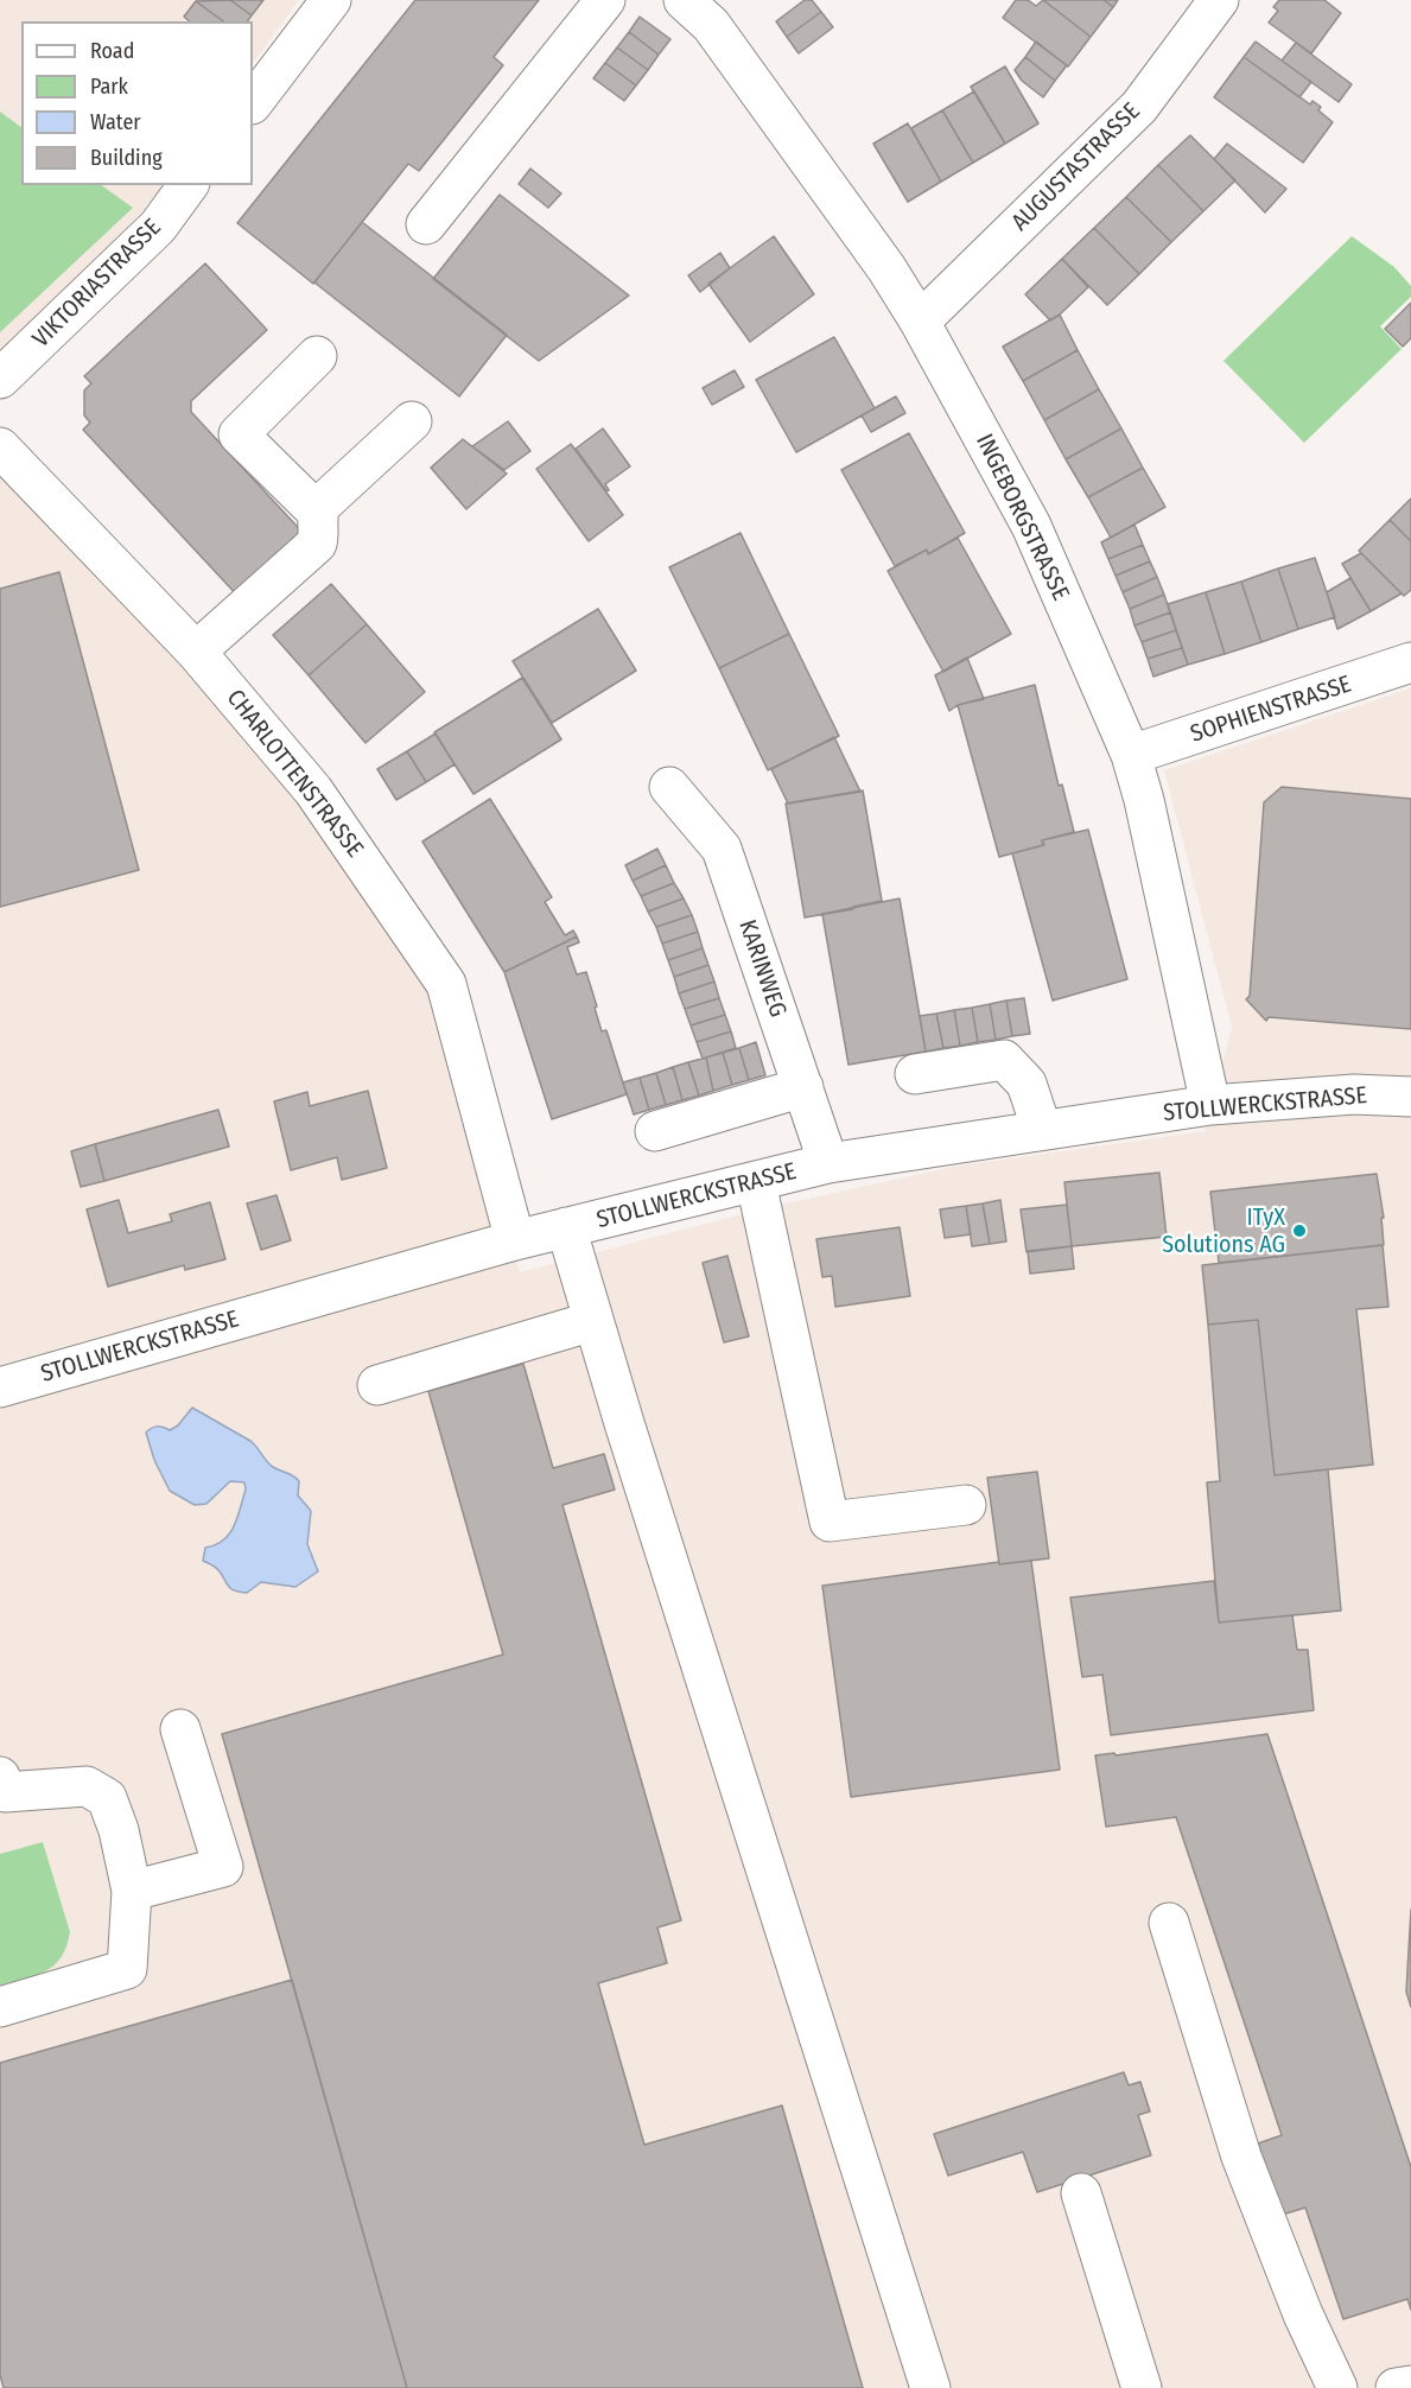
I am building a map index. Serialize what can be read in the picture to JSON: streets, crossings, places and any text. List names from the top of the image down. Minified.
{"streets":{"street":["AUGUSTASTRASSE","VIKTORIASTRASSE","INGEBORGSTRASSE","SOPHIENSTRASSE","CHARLOTTENSTRASSE","KARINWEG","STOLLWERCKSTRASSE"]},"crossings":[["AUGUSTASTRASSE","INGEBORGSTRASSE"],["INGEBORGSTRASSE","SOPHIENSTRASSE"],["INGEBORGSTRASSE","STOLLWERCKSTRASSE"],["CHARLOTTENSTRASSE","STOLLWERCKSTRASSE"],["KARINWEG","STOLLWERCKSTRASSE"]],"places":["ITyX Solutions AG"],"legend":["Road","Park","Water","Building"]}
